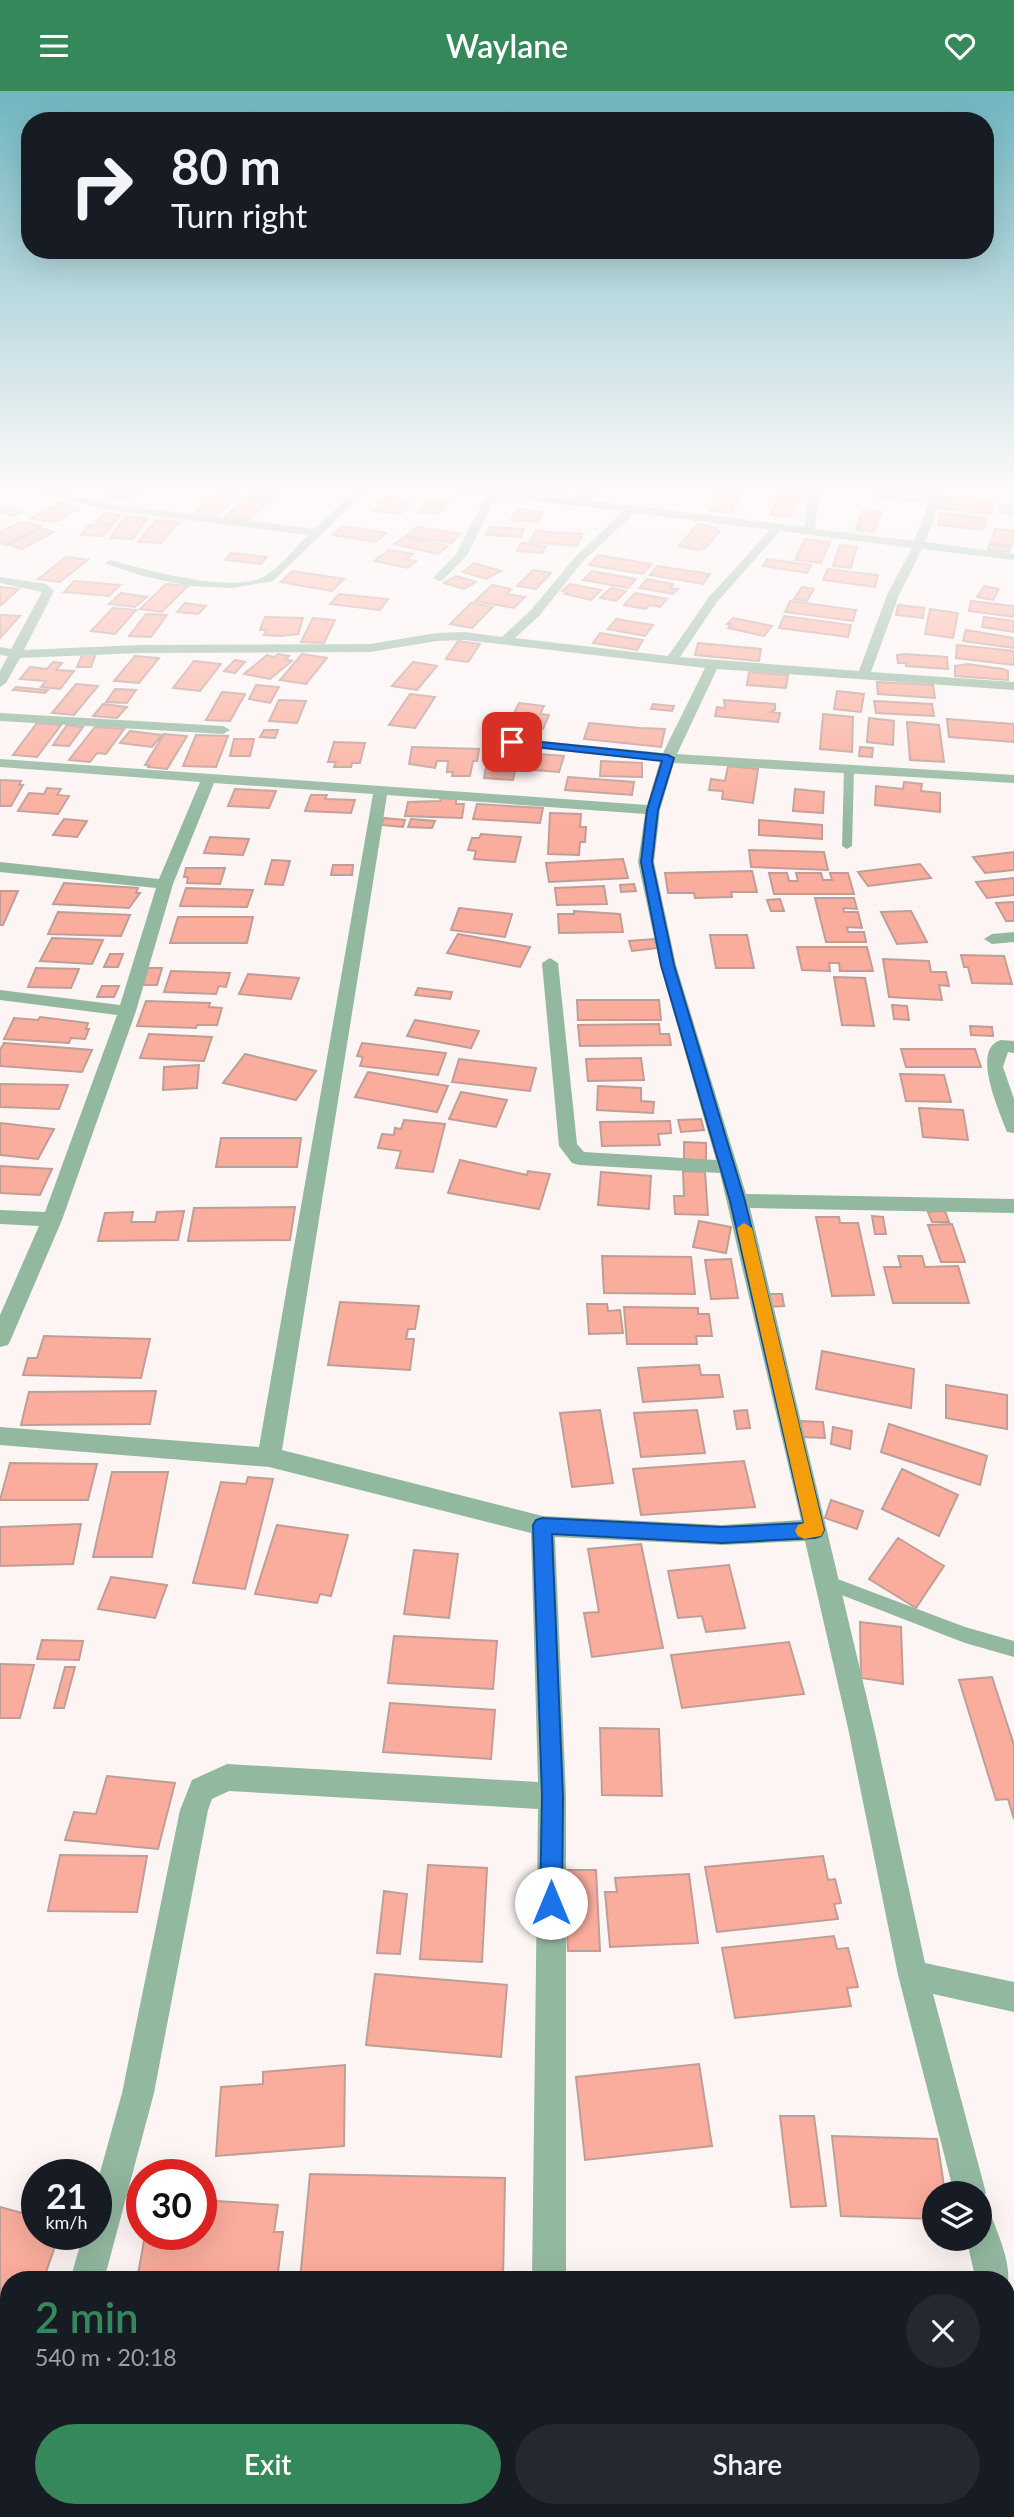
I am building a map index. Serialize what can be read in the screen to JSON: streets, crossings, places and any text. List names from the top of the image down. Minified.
{"page":{"header":"Waylane","turn":["80 m","Turn right"],"speed":"21 km/h","limit":"30","heading":["2 min","540 m · 20:18"],"buttons":["Exit","Share"]}}
